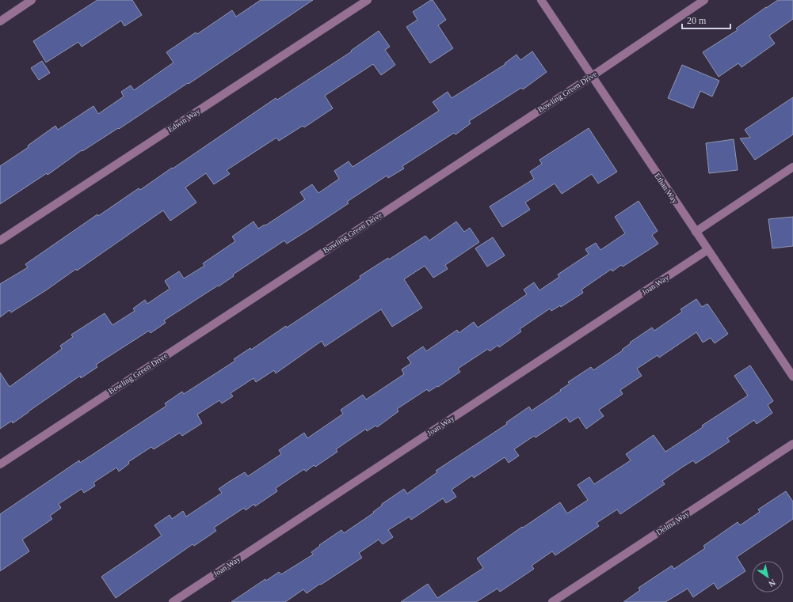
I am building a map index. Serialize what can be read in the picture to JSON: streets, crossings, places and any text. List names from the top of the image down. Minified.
{"streets":{"street":["Bowling Green Drive","Edwin Way","Ethan Way","Joan Way","Delma Way"]},"crossings":[["Bowling Green Drive","Ethan Way"],["Ethan Way","Joan Way"]],"scale_bar":"20 m","north":"bottom right"}
